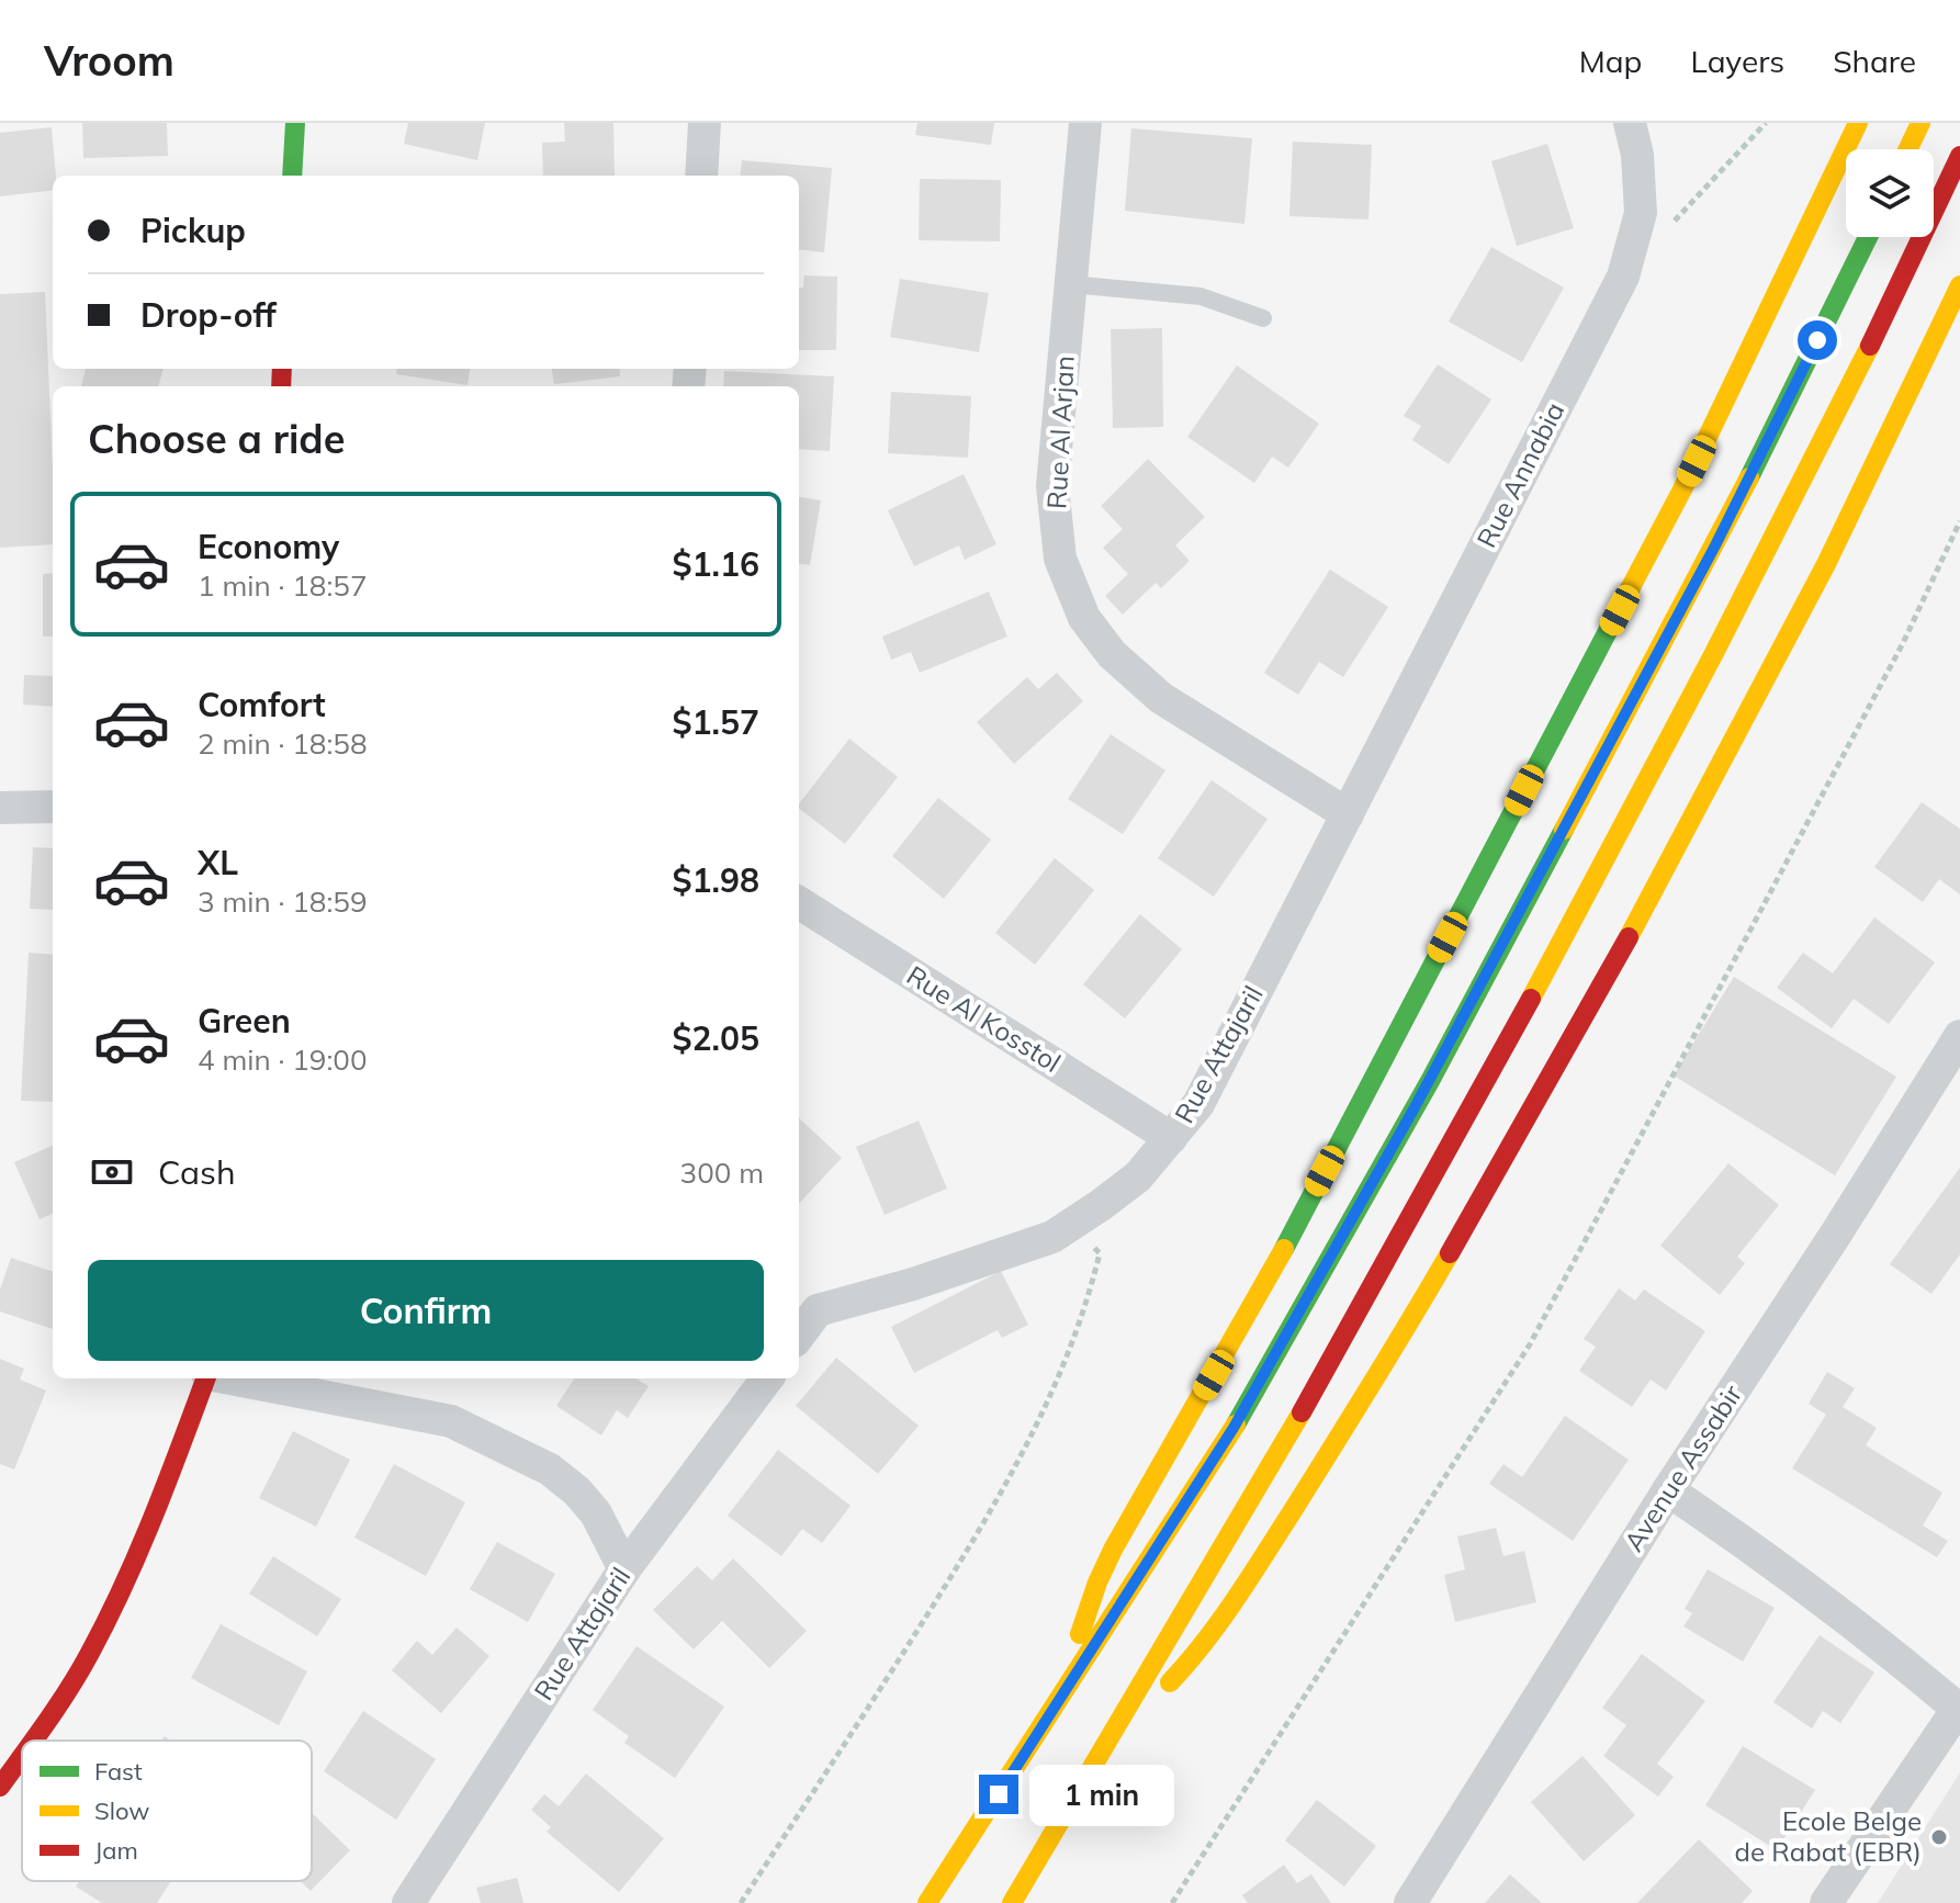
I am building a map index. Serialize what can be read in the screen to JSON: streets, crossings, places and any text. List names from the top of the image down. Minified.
{"streets":{"street":["Rue Al Arjan","Rue Annabia","Rue Al Kosstol","Rue Attajaril","Avenue Assabir"]},"crossings":[["Rue Al Arjan","Rue Annabia"],["Rue Al Arjan","Rue Attajaril"],["Rue Annabia","Rue Attajaril"],["Rue Al Kosstol","Rue Attajaril"]],"places":["Ecole Belge de Rabat (EBR)"],"legend":["Fast","Slow","Jam"],"page":{"header":"Vroom","nav":["Map","Layers","Share"],"banner":["Pickup","Drop-off"],"heading":"Choose a ride","list":[{"name":"Economy","note":"1 min · 18:57","value":"$1.16"},{"name":"Comfort","note":"2 min · 18:58","value":"$1.57"},{"name":"XL","note":"3 min · 18:59","value":"$1.98"},{"name":"Green","note":"4 min · 19:00","value":"$2.05"}],"pay":["Cash","300 m"],"buttons":"Confirm","bubble":"1 min"}}
